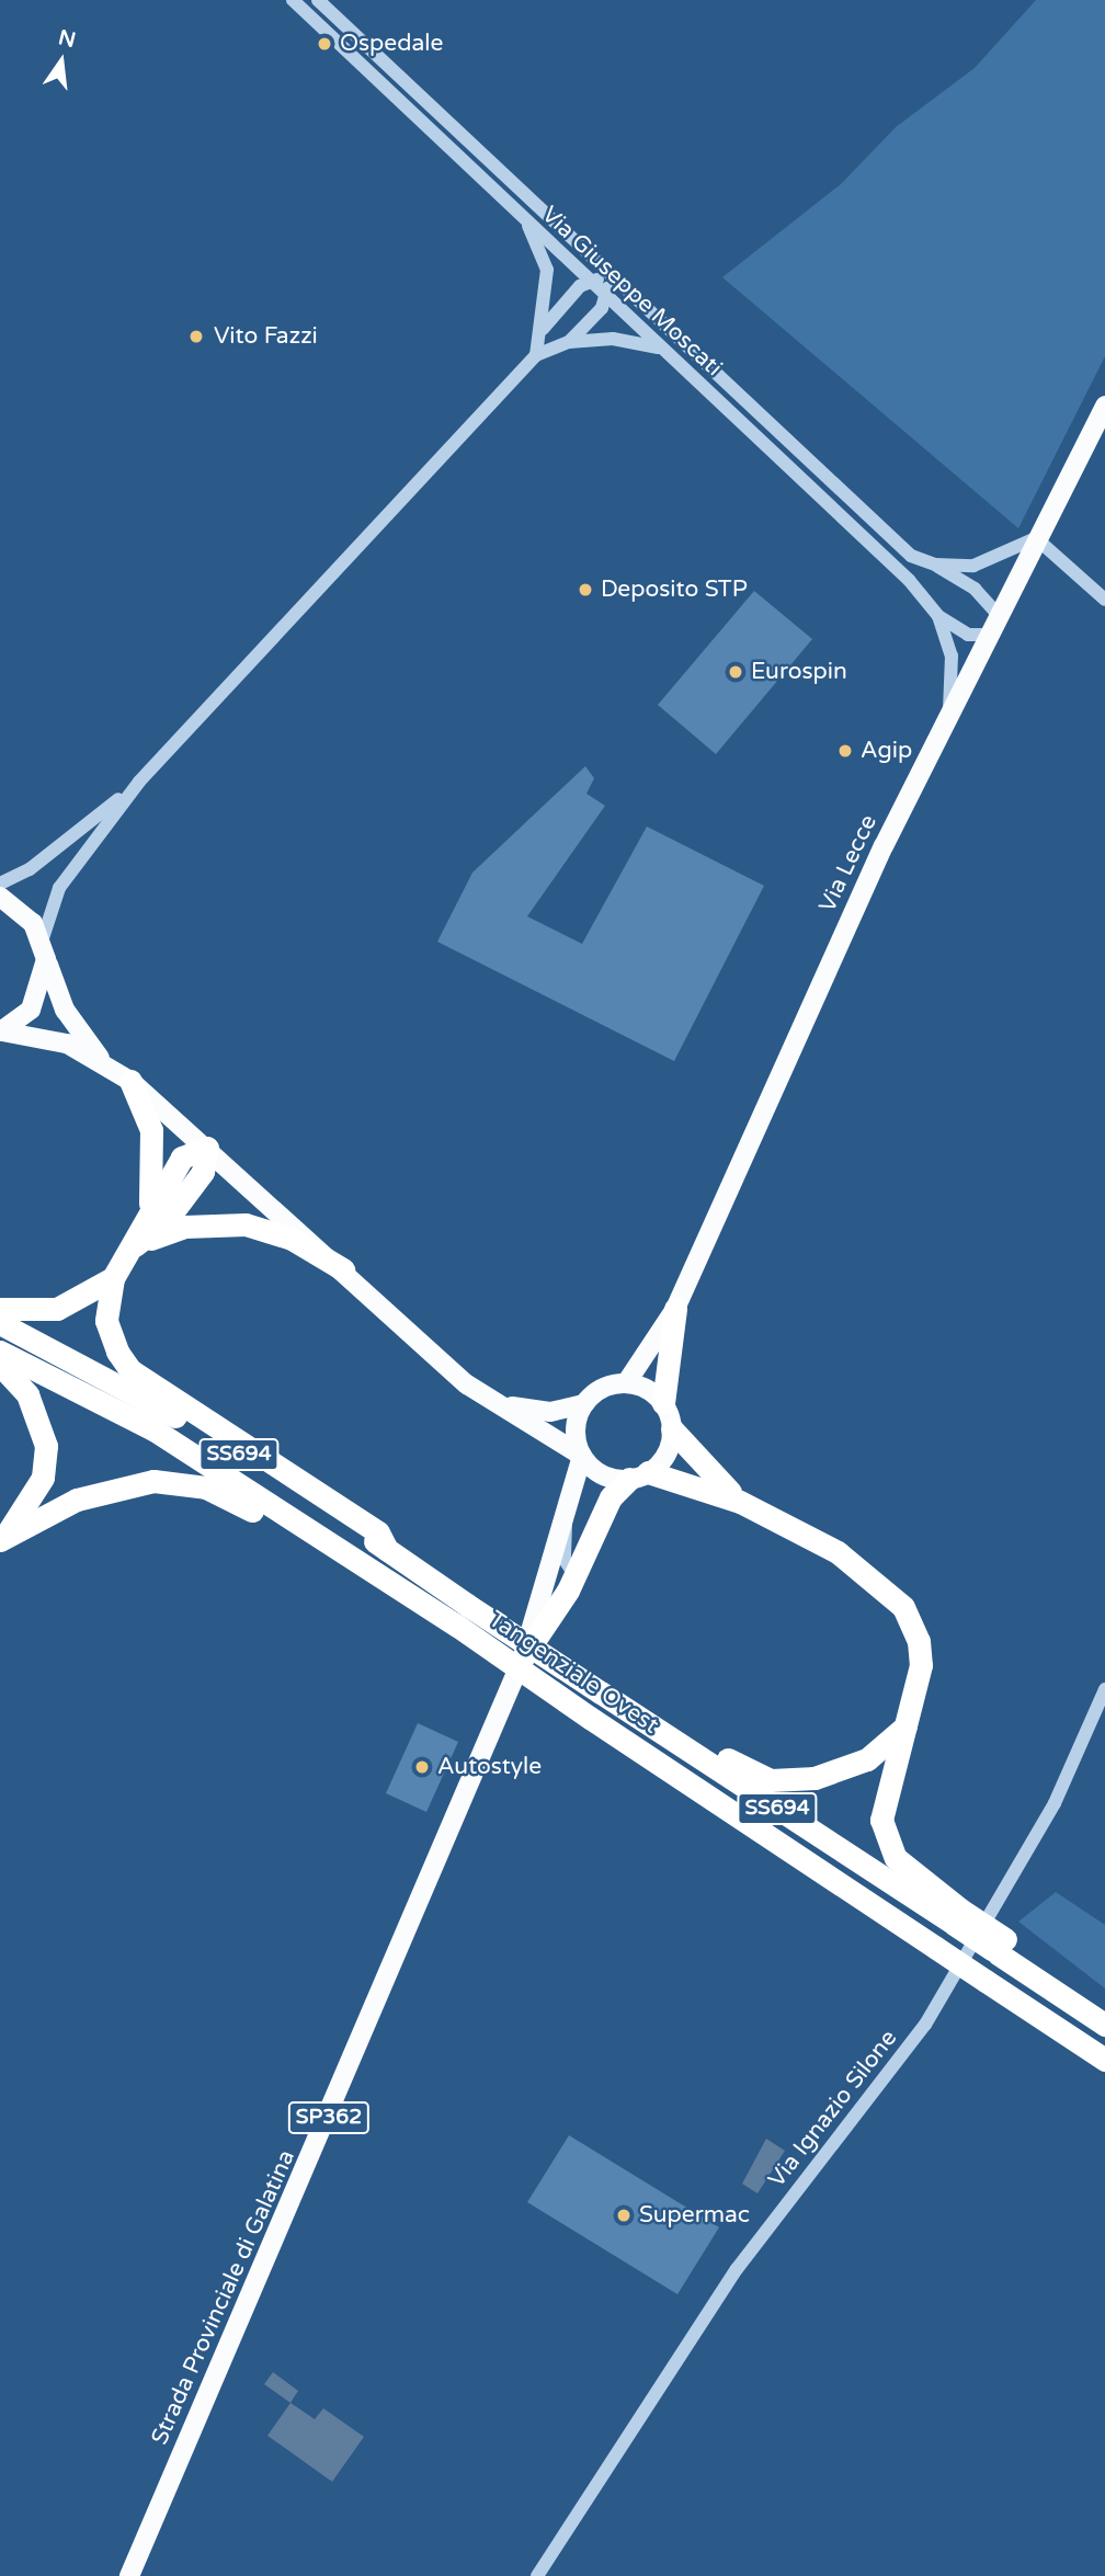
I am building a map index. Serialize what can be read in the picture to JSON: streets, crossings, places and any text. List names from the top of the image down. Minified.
{"streets":{"highway":["SS694","Tangenziale Ovest"],"main road":["Via Lecce","SP362","Strada Provinciale di Galatina"],"street":["Via Giuseppe Moscati","Via Ignazio Silone"]},"crossings":[["Via Giuseppe Moscati","Via Lecce"],["Via Lecce","Strada Provinciale di Galatina"]],"places":["Ospedale","Vito Fazzi","Deposito STP","Eurospin","Agip","Autostyle","Supermac"],"north":"top"}
